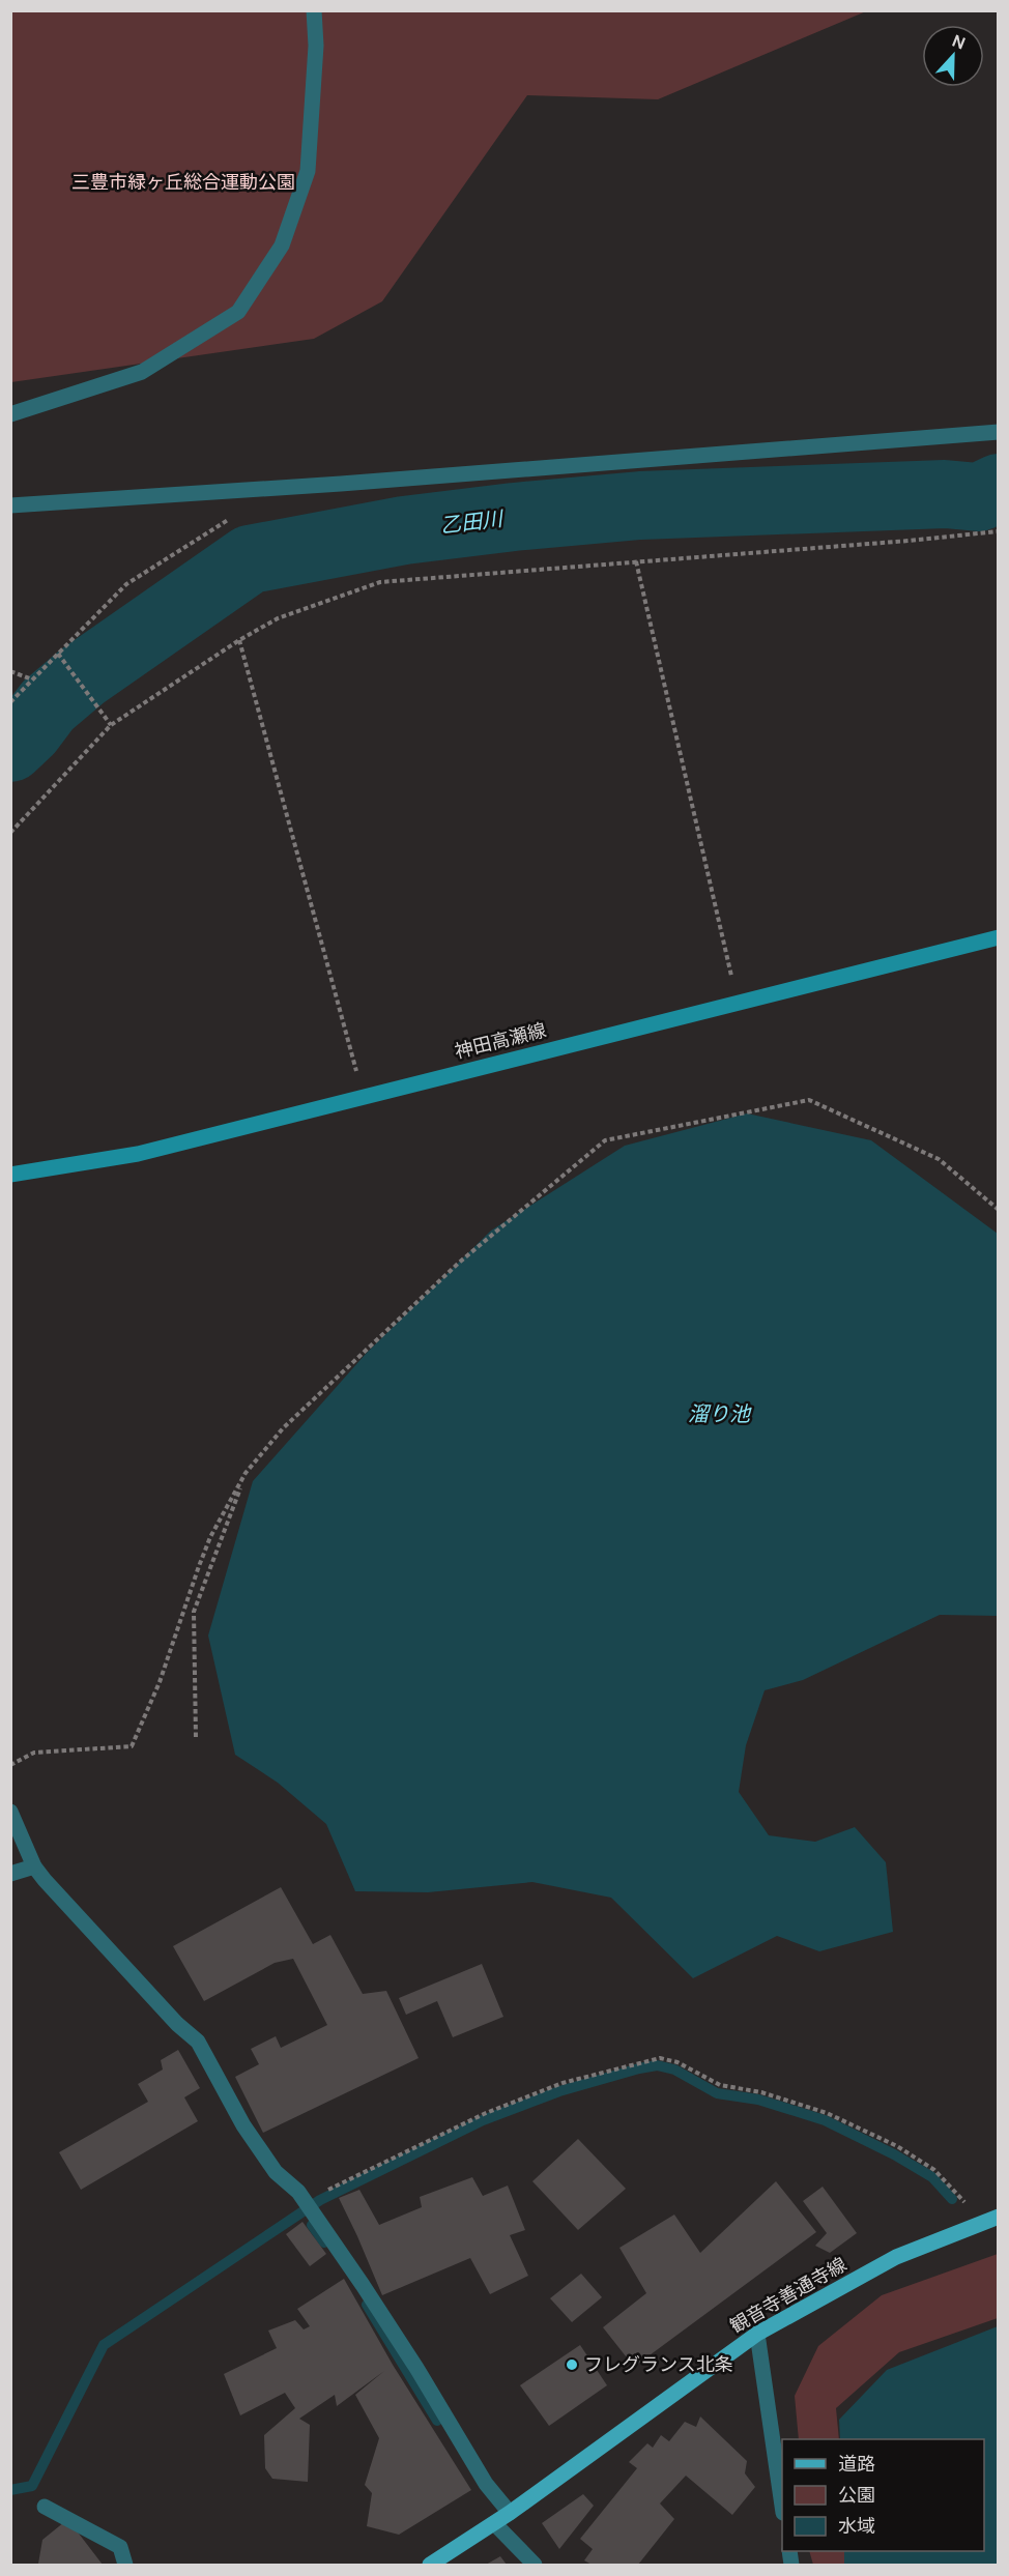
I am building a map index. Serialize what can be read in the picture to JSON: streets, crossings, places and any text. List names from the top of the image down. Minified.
{"streets":{"main road":["神田高瀬線","観音寺善通寺線"]},"water":["乙田川","溜り池"],"parks":["三豊市緑ヶ丘総合運動公園"],"places":["フレグランス北条"],"legend":["道路","公園","水域"],"north":"top"}
